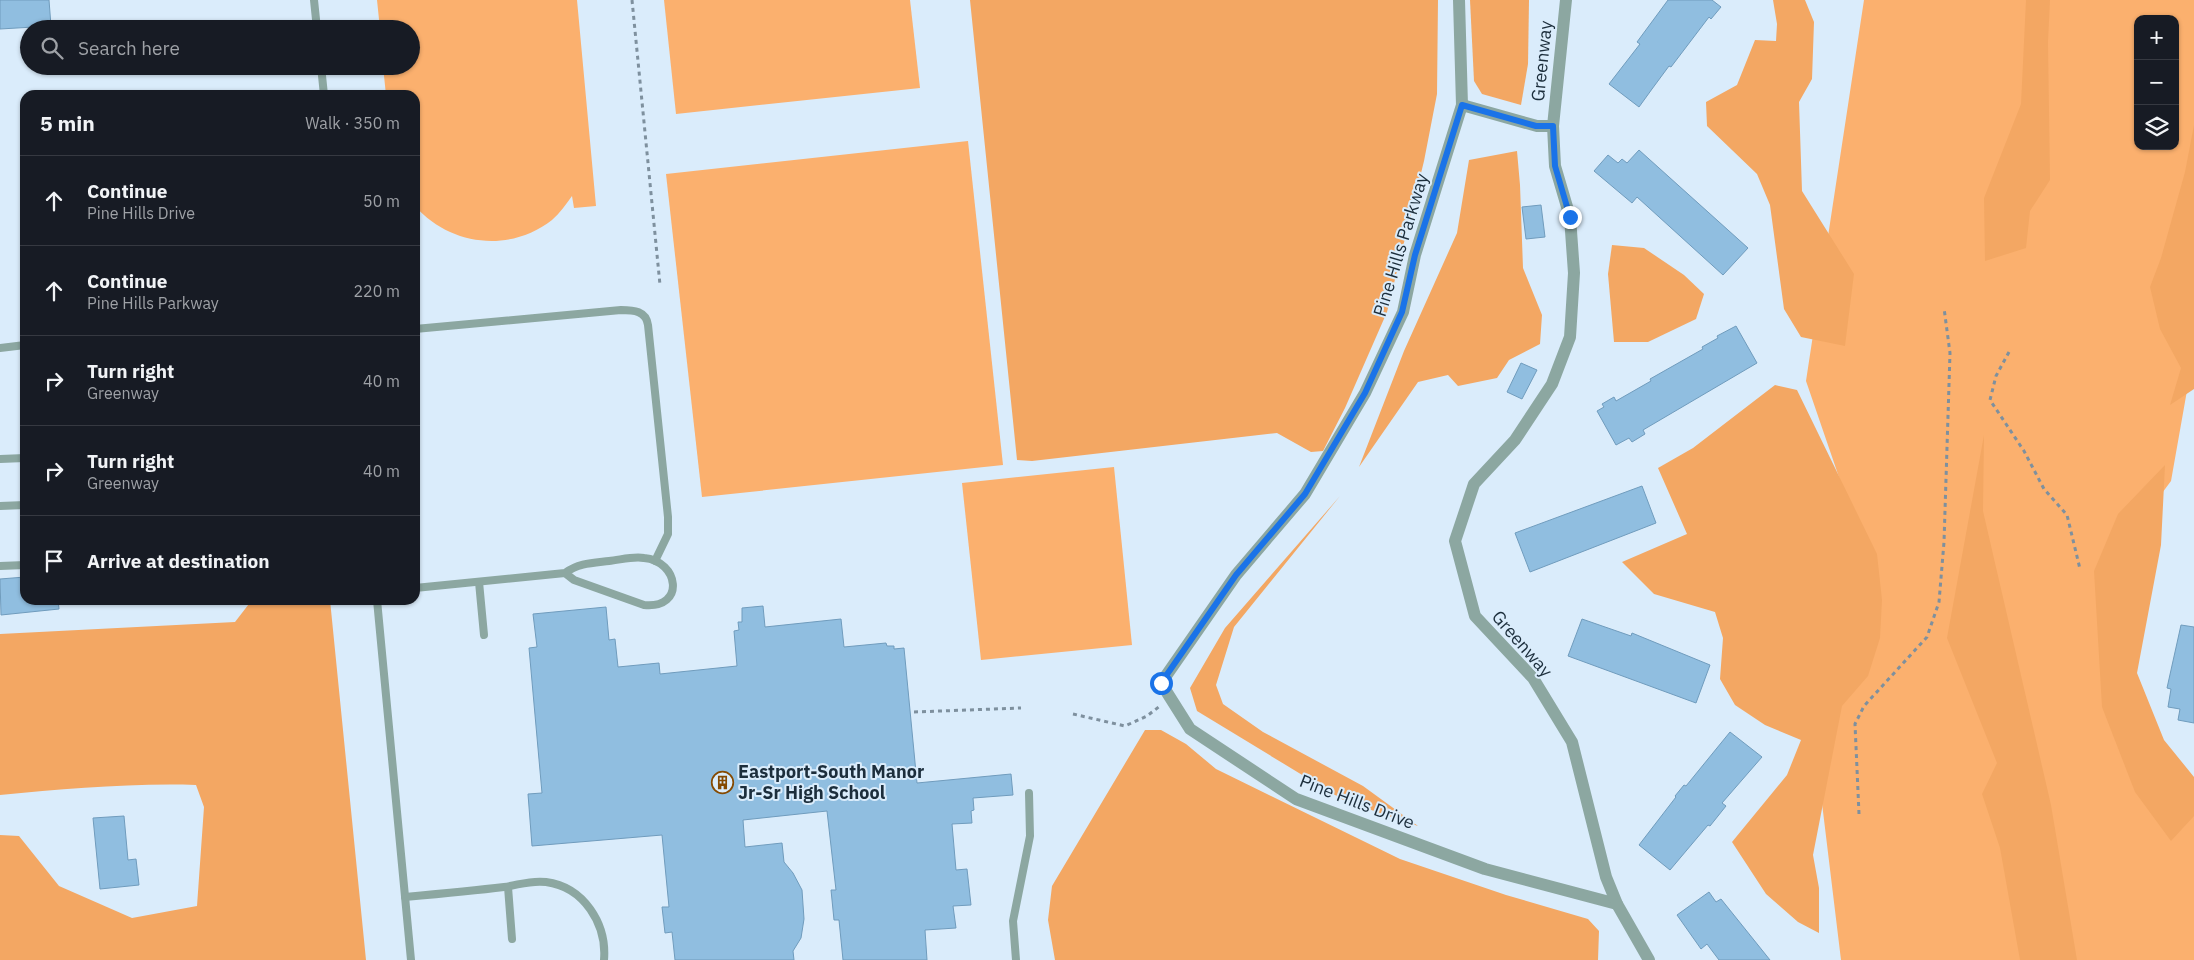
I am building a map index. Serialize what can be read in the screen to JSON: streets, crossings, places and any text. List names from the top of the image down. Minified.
{"streets":{"street":["Greenway","Pine Hills Parkway","Pine Hills Drive"]},"crossings":[["Greenway","Pine Hills Parkway"],["Greenway","Pine Hills Drive"],["Pine Hills Parkway","Pine Hills Drive"]],"places":{"building":["Eastport-South Manor Jr-Sr High School"]},"page":{"map_buttons":["+","−"],"search":"Search here","heading":["5 min","Walk · 350 m"],"list":[["Continue","Pine Hills Drive","50 m"],["Continue","Pine Hills Parkway","220 m"],["Turn right","Greenway","40 m"],["Turn right","Greenway","40 m"],"Arrive at destination"]}}
